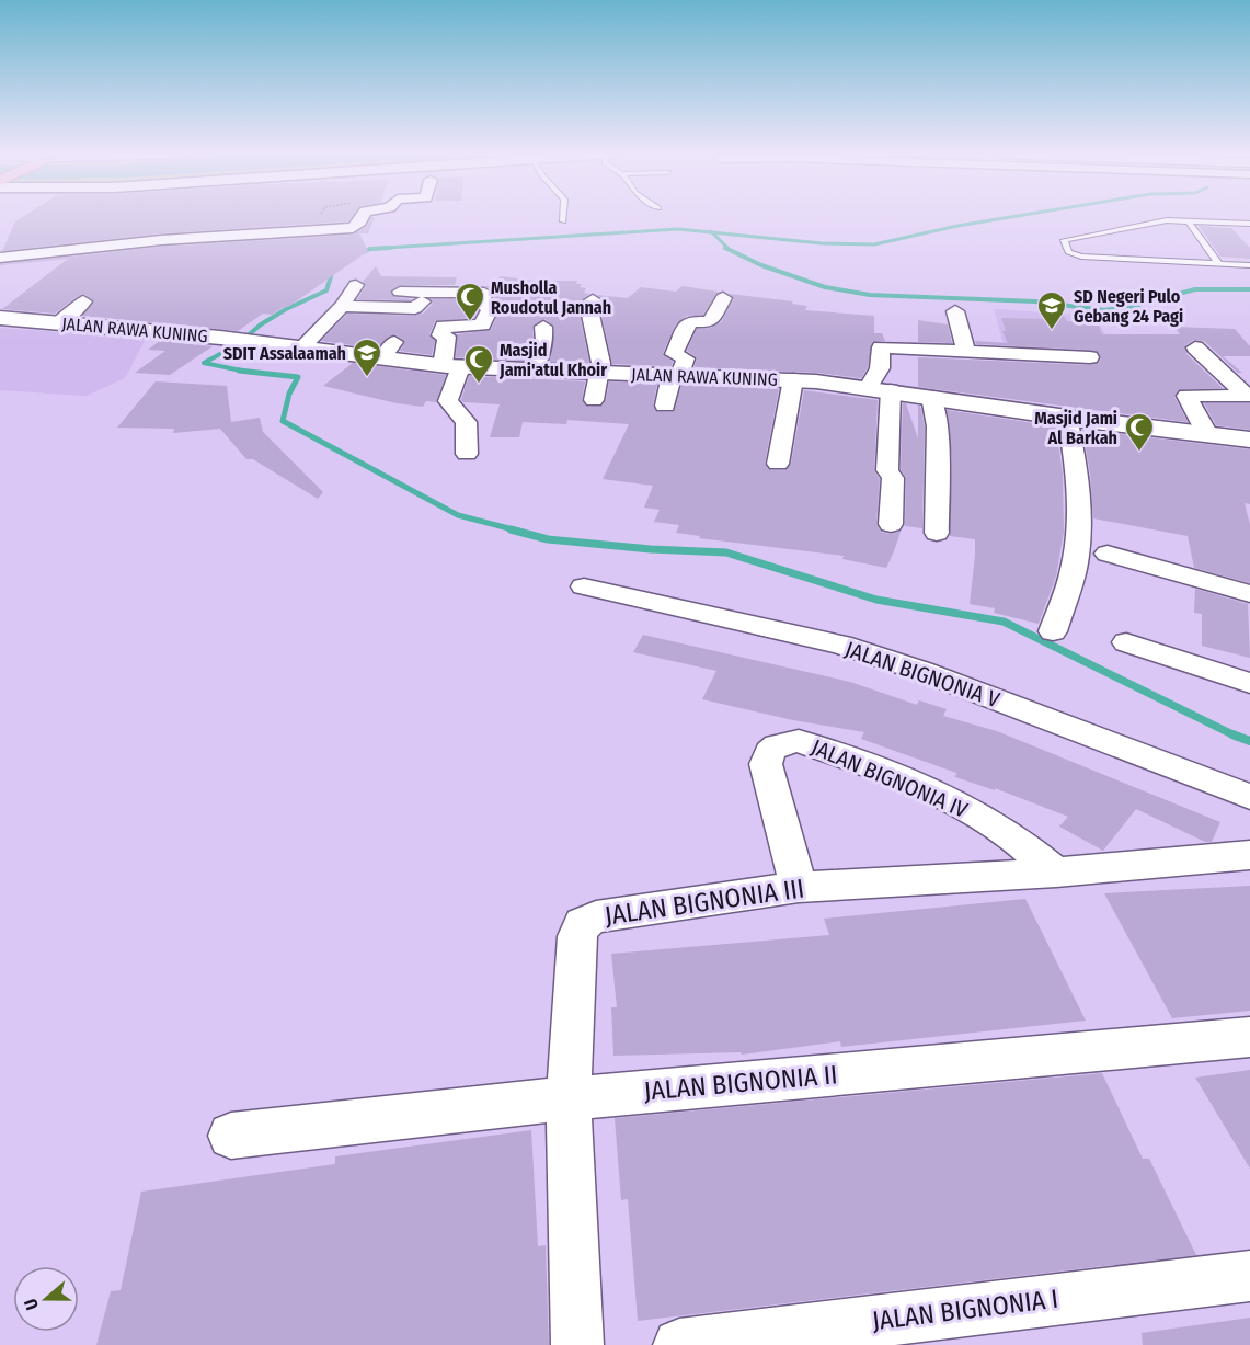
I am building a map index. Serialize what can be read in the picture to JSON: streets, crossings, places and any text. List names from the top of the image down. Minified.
{"streets":{"street":["JALAN RAWA KUNING","JALAN BIGNONIA V","JALAN BIGNONIA IV","JALAN BIGNONIA III","JALAN BIGNONIA II","JALAN BIGNONIA I"]},"crossings":[["JALAN BIGNONIA IV","JALAN BIGNONIA III"],["JALAN BIGNONIA III","JALAN BIGNONIA II"]],"places":{"mosque":["Musholla Roudotul Jannah","Masjid Jami'atul Khoir","Masjid Jami Al Barkah"],"school or university":["SD Negeri Pulo Gebang 24 Pagi","SDIT Assalaamah"]},"north":"left"}
